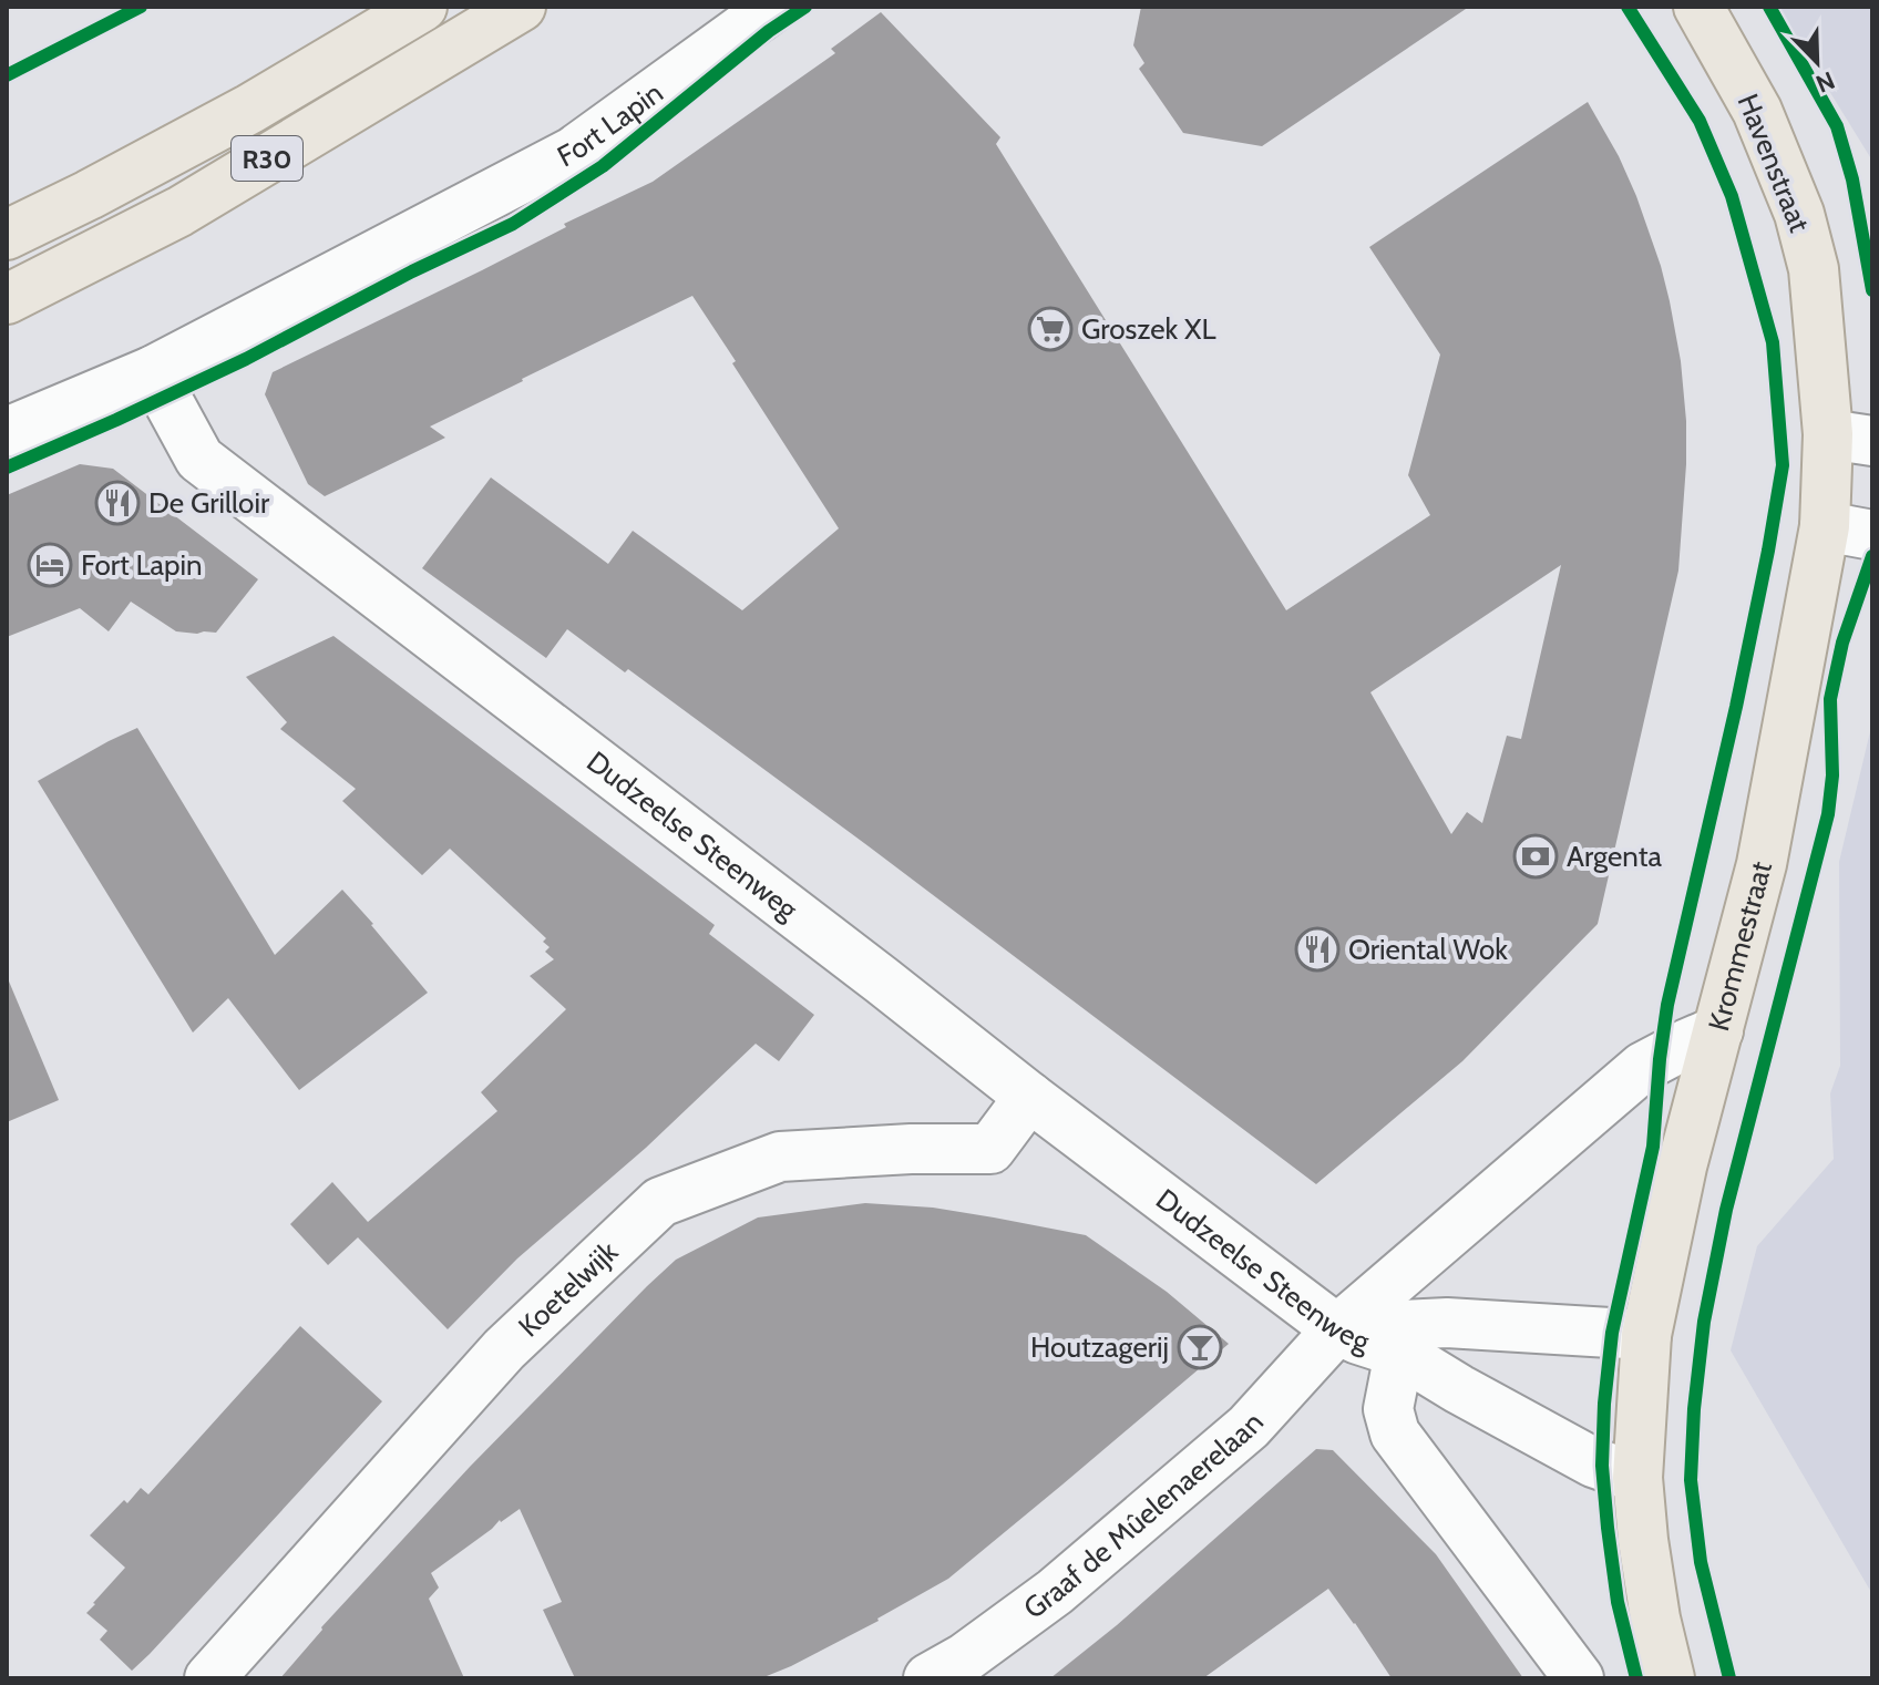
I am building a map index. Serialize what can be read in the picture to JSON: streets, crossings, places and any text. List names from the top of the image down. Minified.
{"streets":{"main road":["R30","Havenstraat","Krommestraat"],"street":["Fort Lapin","Dudzeelse Steenweg","Koetelwijk","Graaf de Mûelenaerelaan"]},"crossings":[["Fort Lapin","Dudzeelse Steenweg"],["Havenstraat","Krommestraat"],["Dudzeelse Steenweg","Krommestraat"],["Dudzeelse Steenweg","Koetelwijk"],["Dudzeelse Steenweg","Graaf de Mûelenaerelaan"],["Krommestraat","Graaf de Mûelenaerelaan"]],"places":{"supermarket":["Groszek XL"],"restaurant":["De Grilloir","Oriental Wok"],"hotel":["Fort Lapin"],"bank":["Argenta"],"bar":["Houtzagerij"]},"north":"bottom right"}
